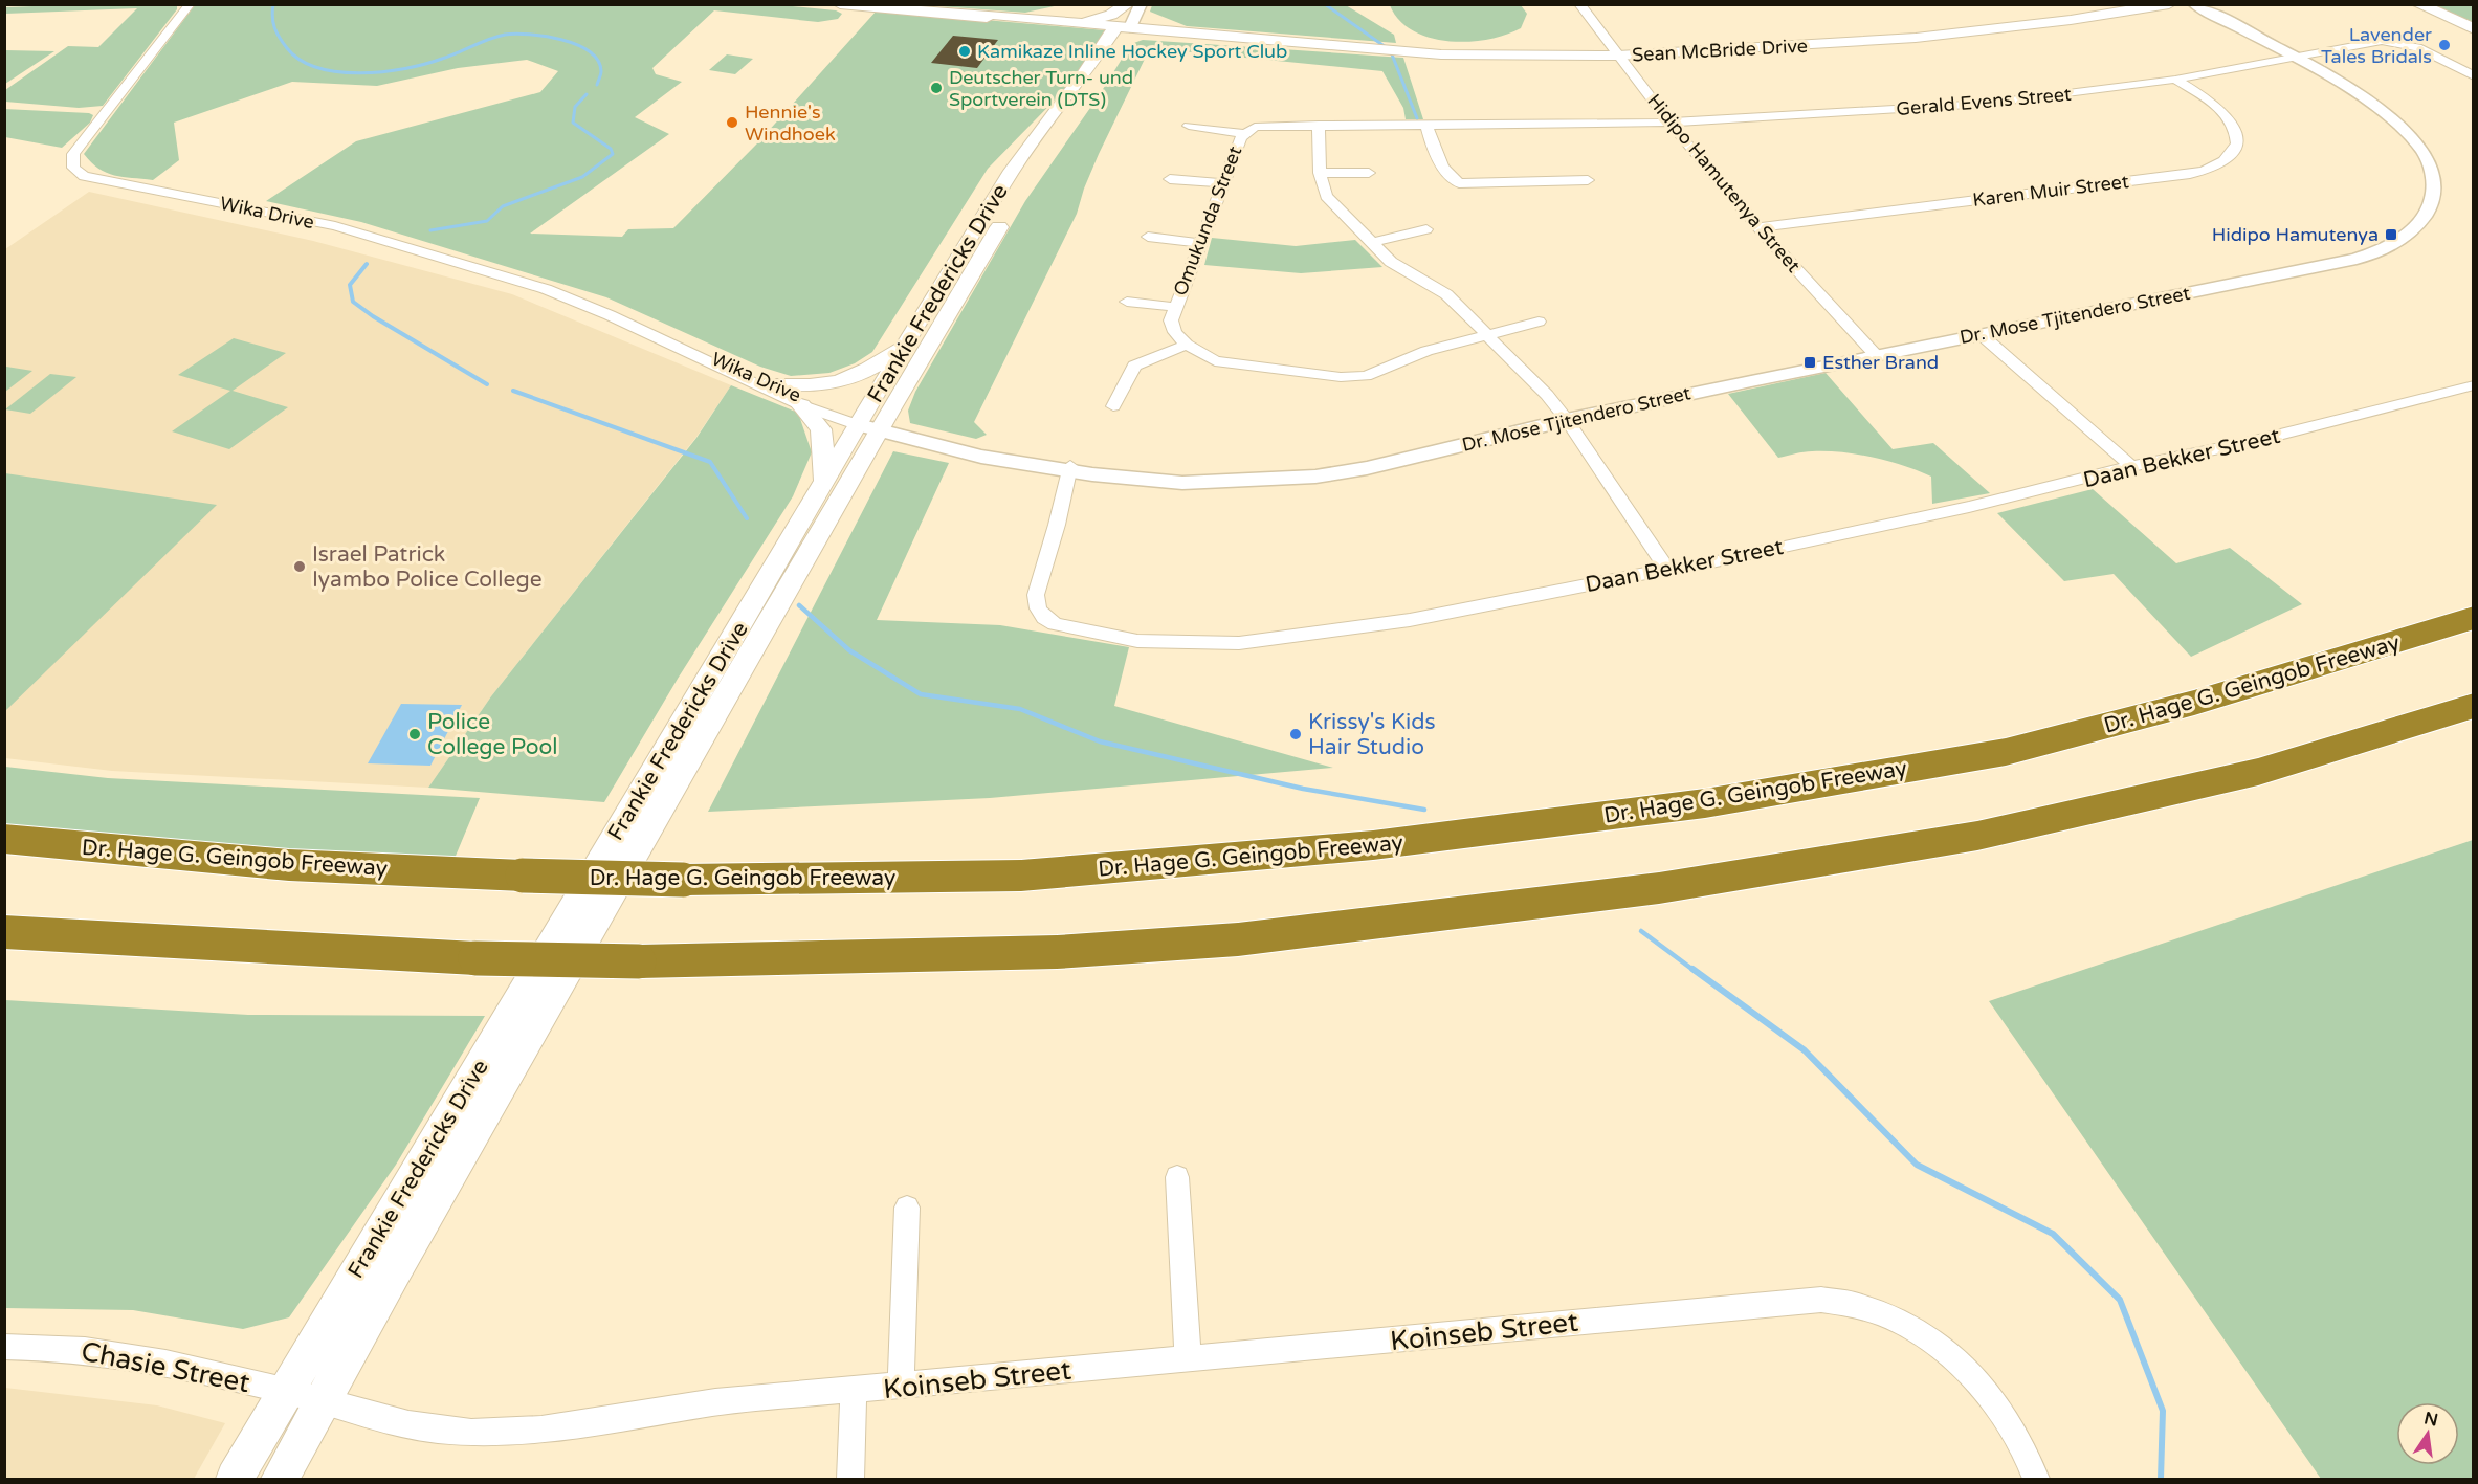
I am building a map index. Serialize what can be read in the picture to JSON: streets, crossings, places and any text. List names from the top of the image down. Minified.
{"streets":{"highway":["Dr. Hage G. Geingob Freeway"],"main road":["Sean McBride Drive","Frankie Fredericks Drive"],"street":["Gerald Evens Street","Hidipo Hamutenya Street","Karen Muir Street","Wika Drive","Omukunda Street","Dr. Mose Tjitendero Street","Daan Bekker Street","Koinseb Street","Chasie Street"]},"crossings":[["Sean McBride Drive","Hidipo Hamutenya Street"],["Sean McBride Drive","Frankie Fredericks Drive"],["Gerald Evens Street","Hidipo Hamutenya Street"],["Gerald Evens Street","Karen Muir Street"],["Gerald Evens Street","Omukunda Street"],["Gerald Evens Street","Dr. Mose Tjitendero Street"],["Hidipo Hamutenya Street","Karen Muir Street"],["Hidipo Hamutenya Street","Omukunda Street"],["Hidipo Hamutenya Street","Dr. Mose Tjitendero Street"],["Wika Drive","Frankie Fredericks Drive"],["Wika Drive","Dr. Mose Tjitendero Street"],["Frankie Fredericks Drive","Dr. Mose Tjitendero Street"],["Frankie Fredericks Drive","Koinseb Street"],["Frankie Fredericks Drive","Chasie Street"],["Dr. Mose Tjitendero Street","Daan Bekker Street"],["Koinseb Street","Chasie Street"]],"places":{"other":["Lavender Tales Bridals","Kamikaze Inline Hockey Sport Club","Deutscher Turn- und Sportverein (DTS)","Hennie's Windhoek","Israel Patrick Iyambo Police College","Police College Pool","Krissy's Kids Hair Studio"],"transit":["Hidipo Hamutenya","Esther Brand"]},"north":"top"}
